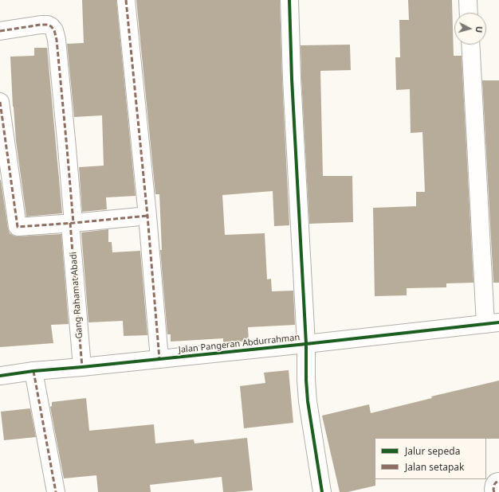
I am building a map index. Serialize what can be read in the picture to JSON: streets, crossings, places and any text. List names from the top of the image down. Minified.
{"streets":{"street":["Gang Rahamat Abadi","Jalan Pangeran Abdurrahman"]},"crossings":[["Gang Rahamat Abadi","Jalan Pangeran Abdurrahman"]],"legend":["Jalur sepeda","Jalan setapak"],"north":"right"}
